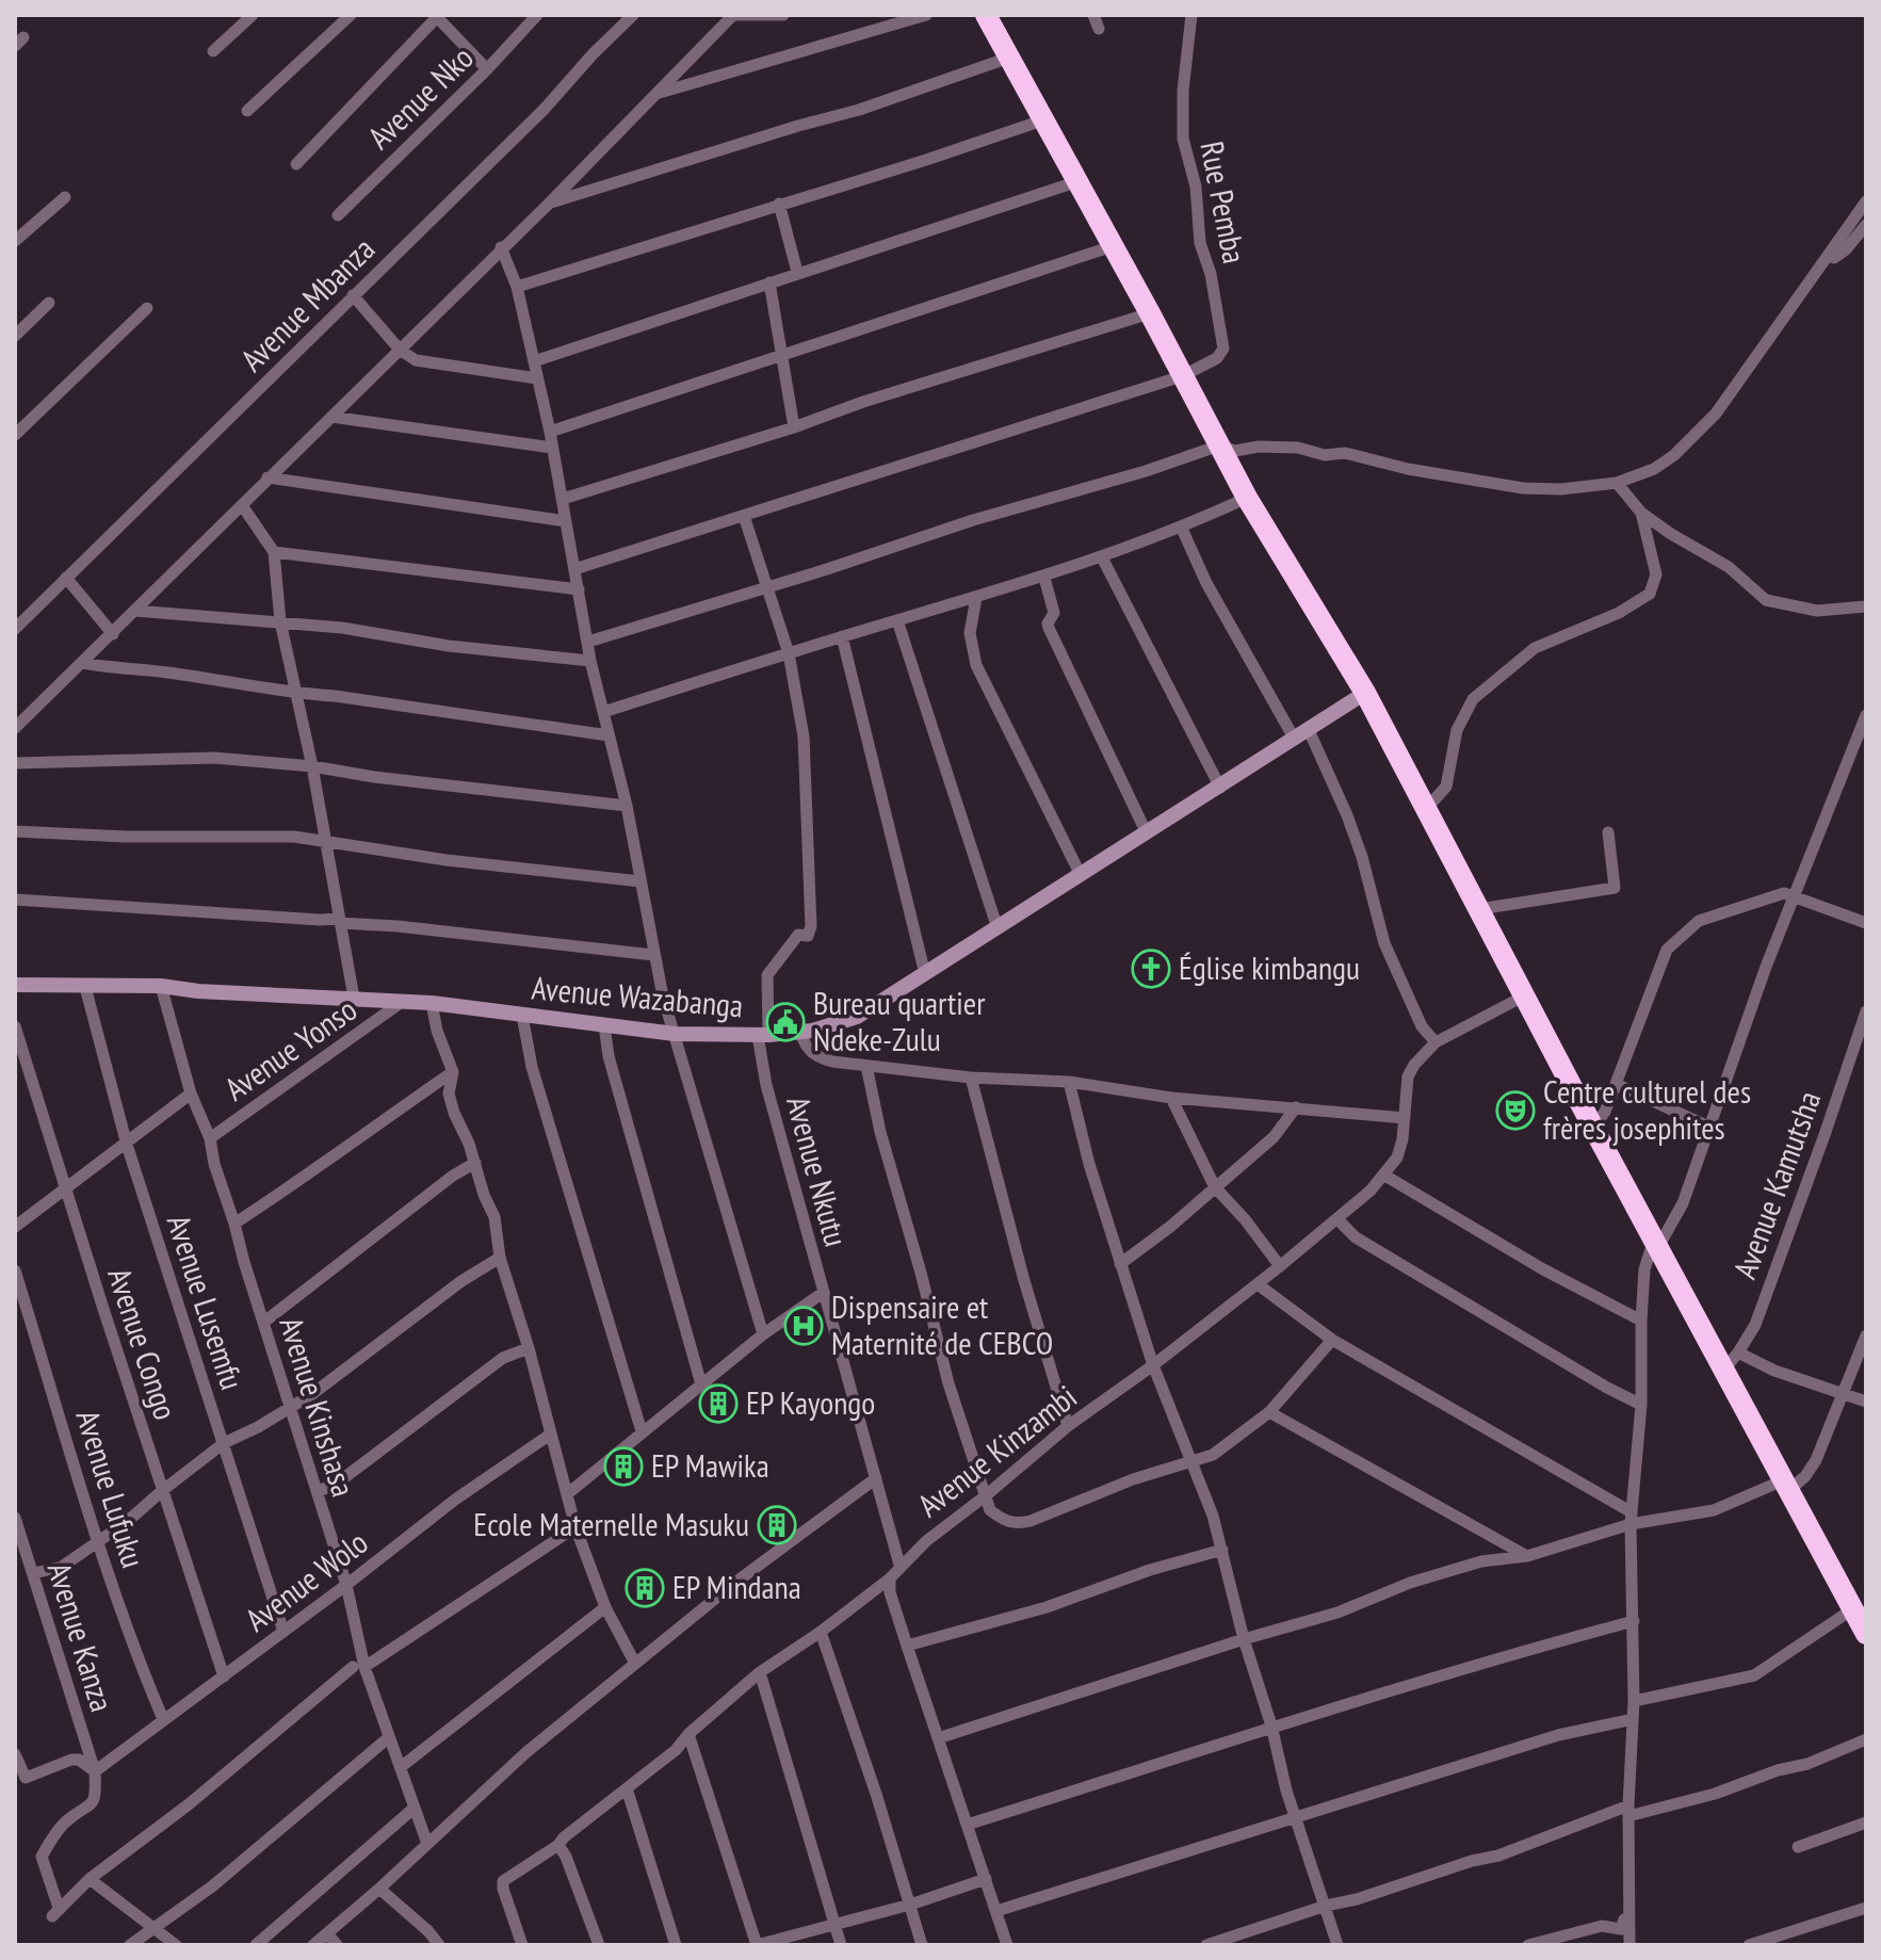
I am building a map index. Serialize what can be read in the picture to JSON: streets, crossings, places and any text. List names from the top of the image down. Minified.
{"streets":{"main road":["Avenue Wazabanga"],"street":["Avenue Nko","Rue Pemba","Avenue Mbanza","Avenue Yonso","Avenue Nkutu","Avenue Kamutsha","Avenue Lusemfu","Avenue Congo","Avenue Kinshasa","Avenue Kinzambi","Avenue Lufuku","Avenue Wolo","Avenue Kanza"]},"crossings":[["Avenue Wazabanga","Avenue Yonso"],["Avenue Wazabanga","Avenue Nkutu"],["Avenue Wazabanga","Avenue Lusemfu"],["Avenue Wazabanga","Avenue Kinshasa"],["Avenue Yonso","Avenue Kinshasa"],["Avenue Nkutu","Avenue Kinzambi"],["Avenue Lusemfu","Avenue Wolo"],["Avenue Congo","Avenue Wolo"],["Avenue Kinshasa","Avenue Wolo"],["Avenue Lufuku","Avenue Wolo"],["Avenue Wolo","Avenue Kanza"]],"places":{"church":["Église kimbangu"],"public building":["Bureau quartier Ndeke-Zulu"],"theatre":["Centre culturel des frères josephites"],"hospital":["Dispensaire et Maternité de CEBCO"],"building":["EP Kayongo","EP Mawika","Ecole Maternelle Masuku","EP Mindana"]}}
